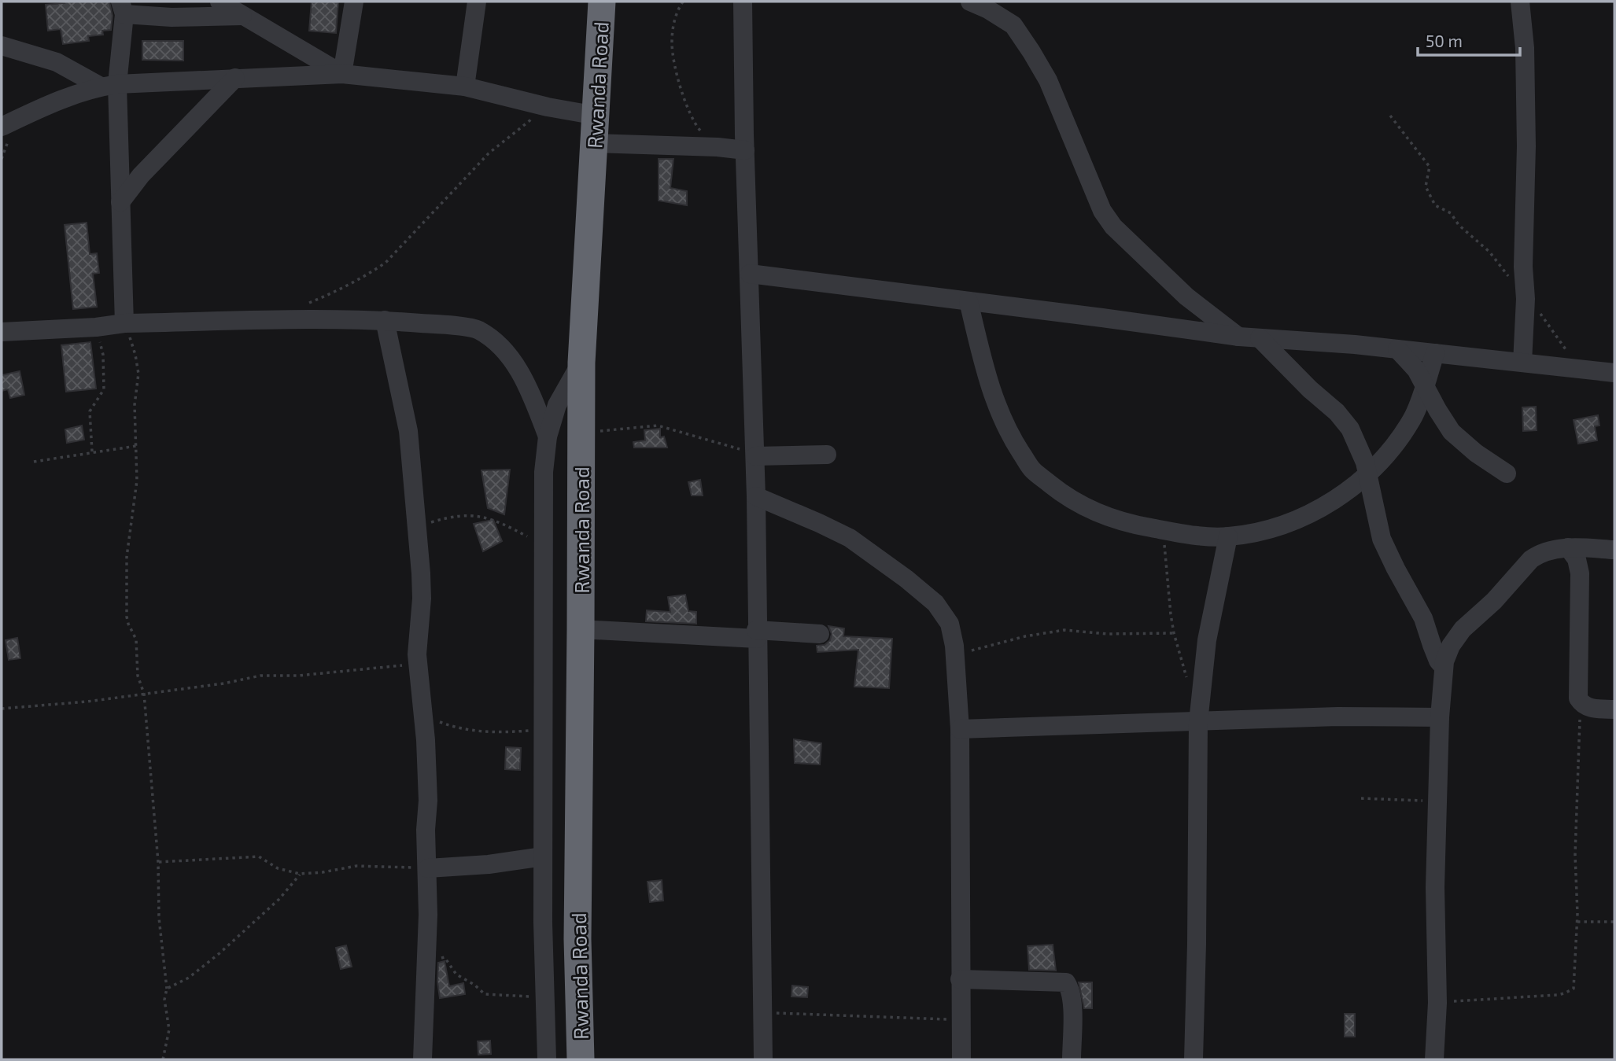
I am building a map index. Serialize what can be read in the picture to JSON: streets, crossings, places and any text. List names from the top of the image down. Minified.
{"streets":{"highway":["Rwanda Road"]},"scale_bar":"50 m"}
